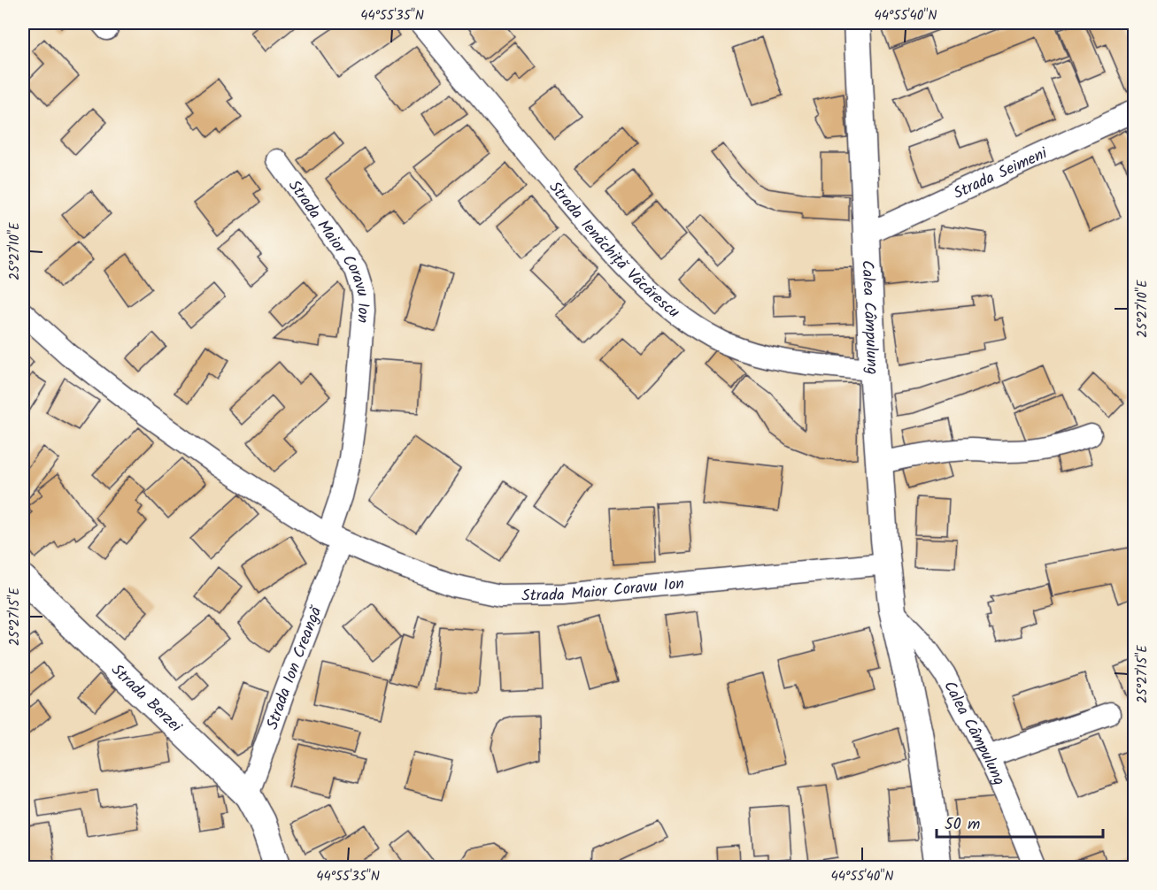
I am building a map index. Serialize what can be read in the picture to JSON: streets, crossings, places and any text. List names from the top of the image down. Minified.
{"streets":{"street":["Strada Seimeni","Strada Ienăchiță Văcărescu","Strada Maior Coravu Ion","Calea Câmpulung","Strada Ion Creangă","Strada Berzei"]},"crossings":[["Strada Seimeni","Calea Câmpulung"],["Strada Ienăchiță Văcărescu","Calea Câmpulung"],["Strada Maior Coravu Ion","Calea Câmpulung"],["Strada Maior Coravu Ion","Strada Ion Creangă"],["Strada Ion Creangă","Strada Berzei"]],"scale_bar":"50 m","coordinates":["44°55'35\"N","44°55'40\"N","25°27'10\"E","25°27'15\"E"]}
